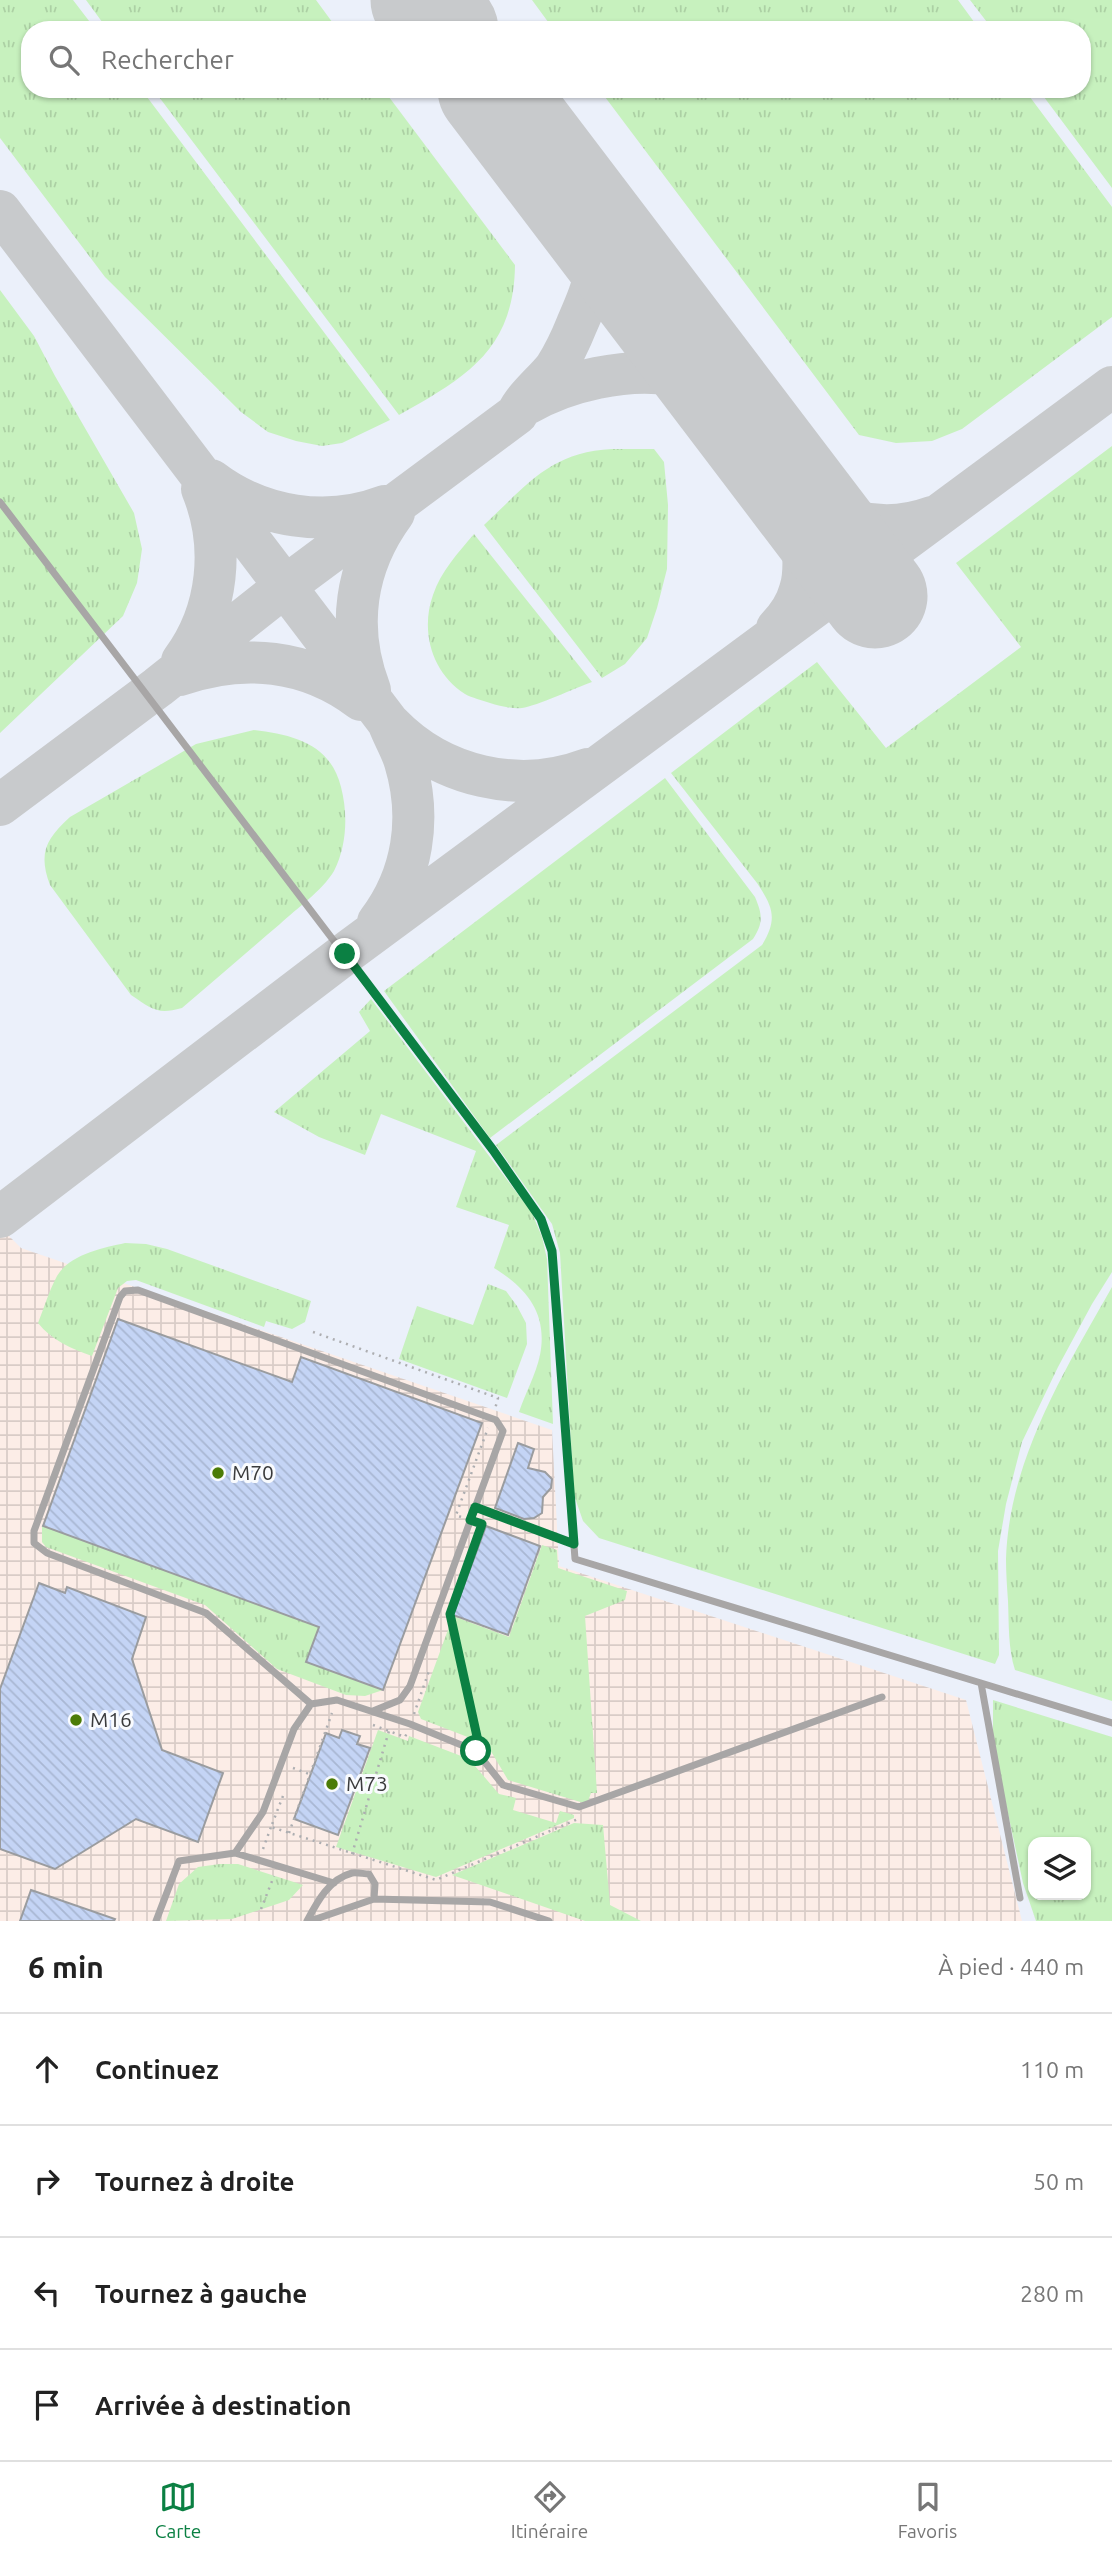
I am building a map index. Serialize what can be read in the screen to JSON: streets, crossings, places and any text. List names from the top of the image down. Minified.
{"places":["M70","M16","M73"],"page":{"search":"Rechercher","heading":["6 min","À pied · 440 m"],"list":[["Continuez","110 m"],["Tournez à droite","50 m"],["Tournez à gauche","280 m"],"Arrivée à destination"],"nav":["Carte","Itinéraire","Favoris"]}}
